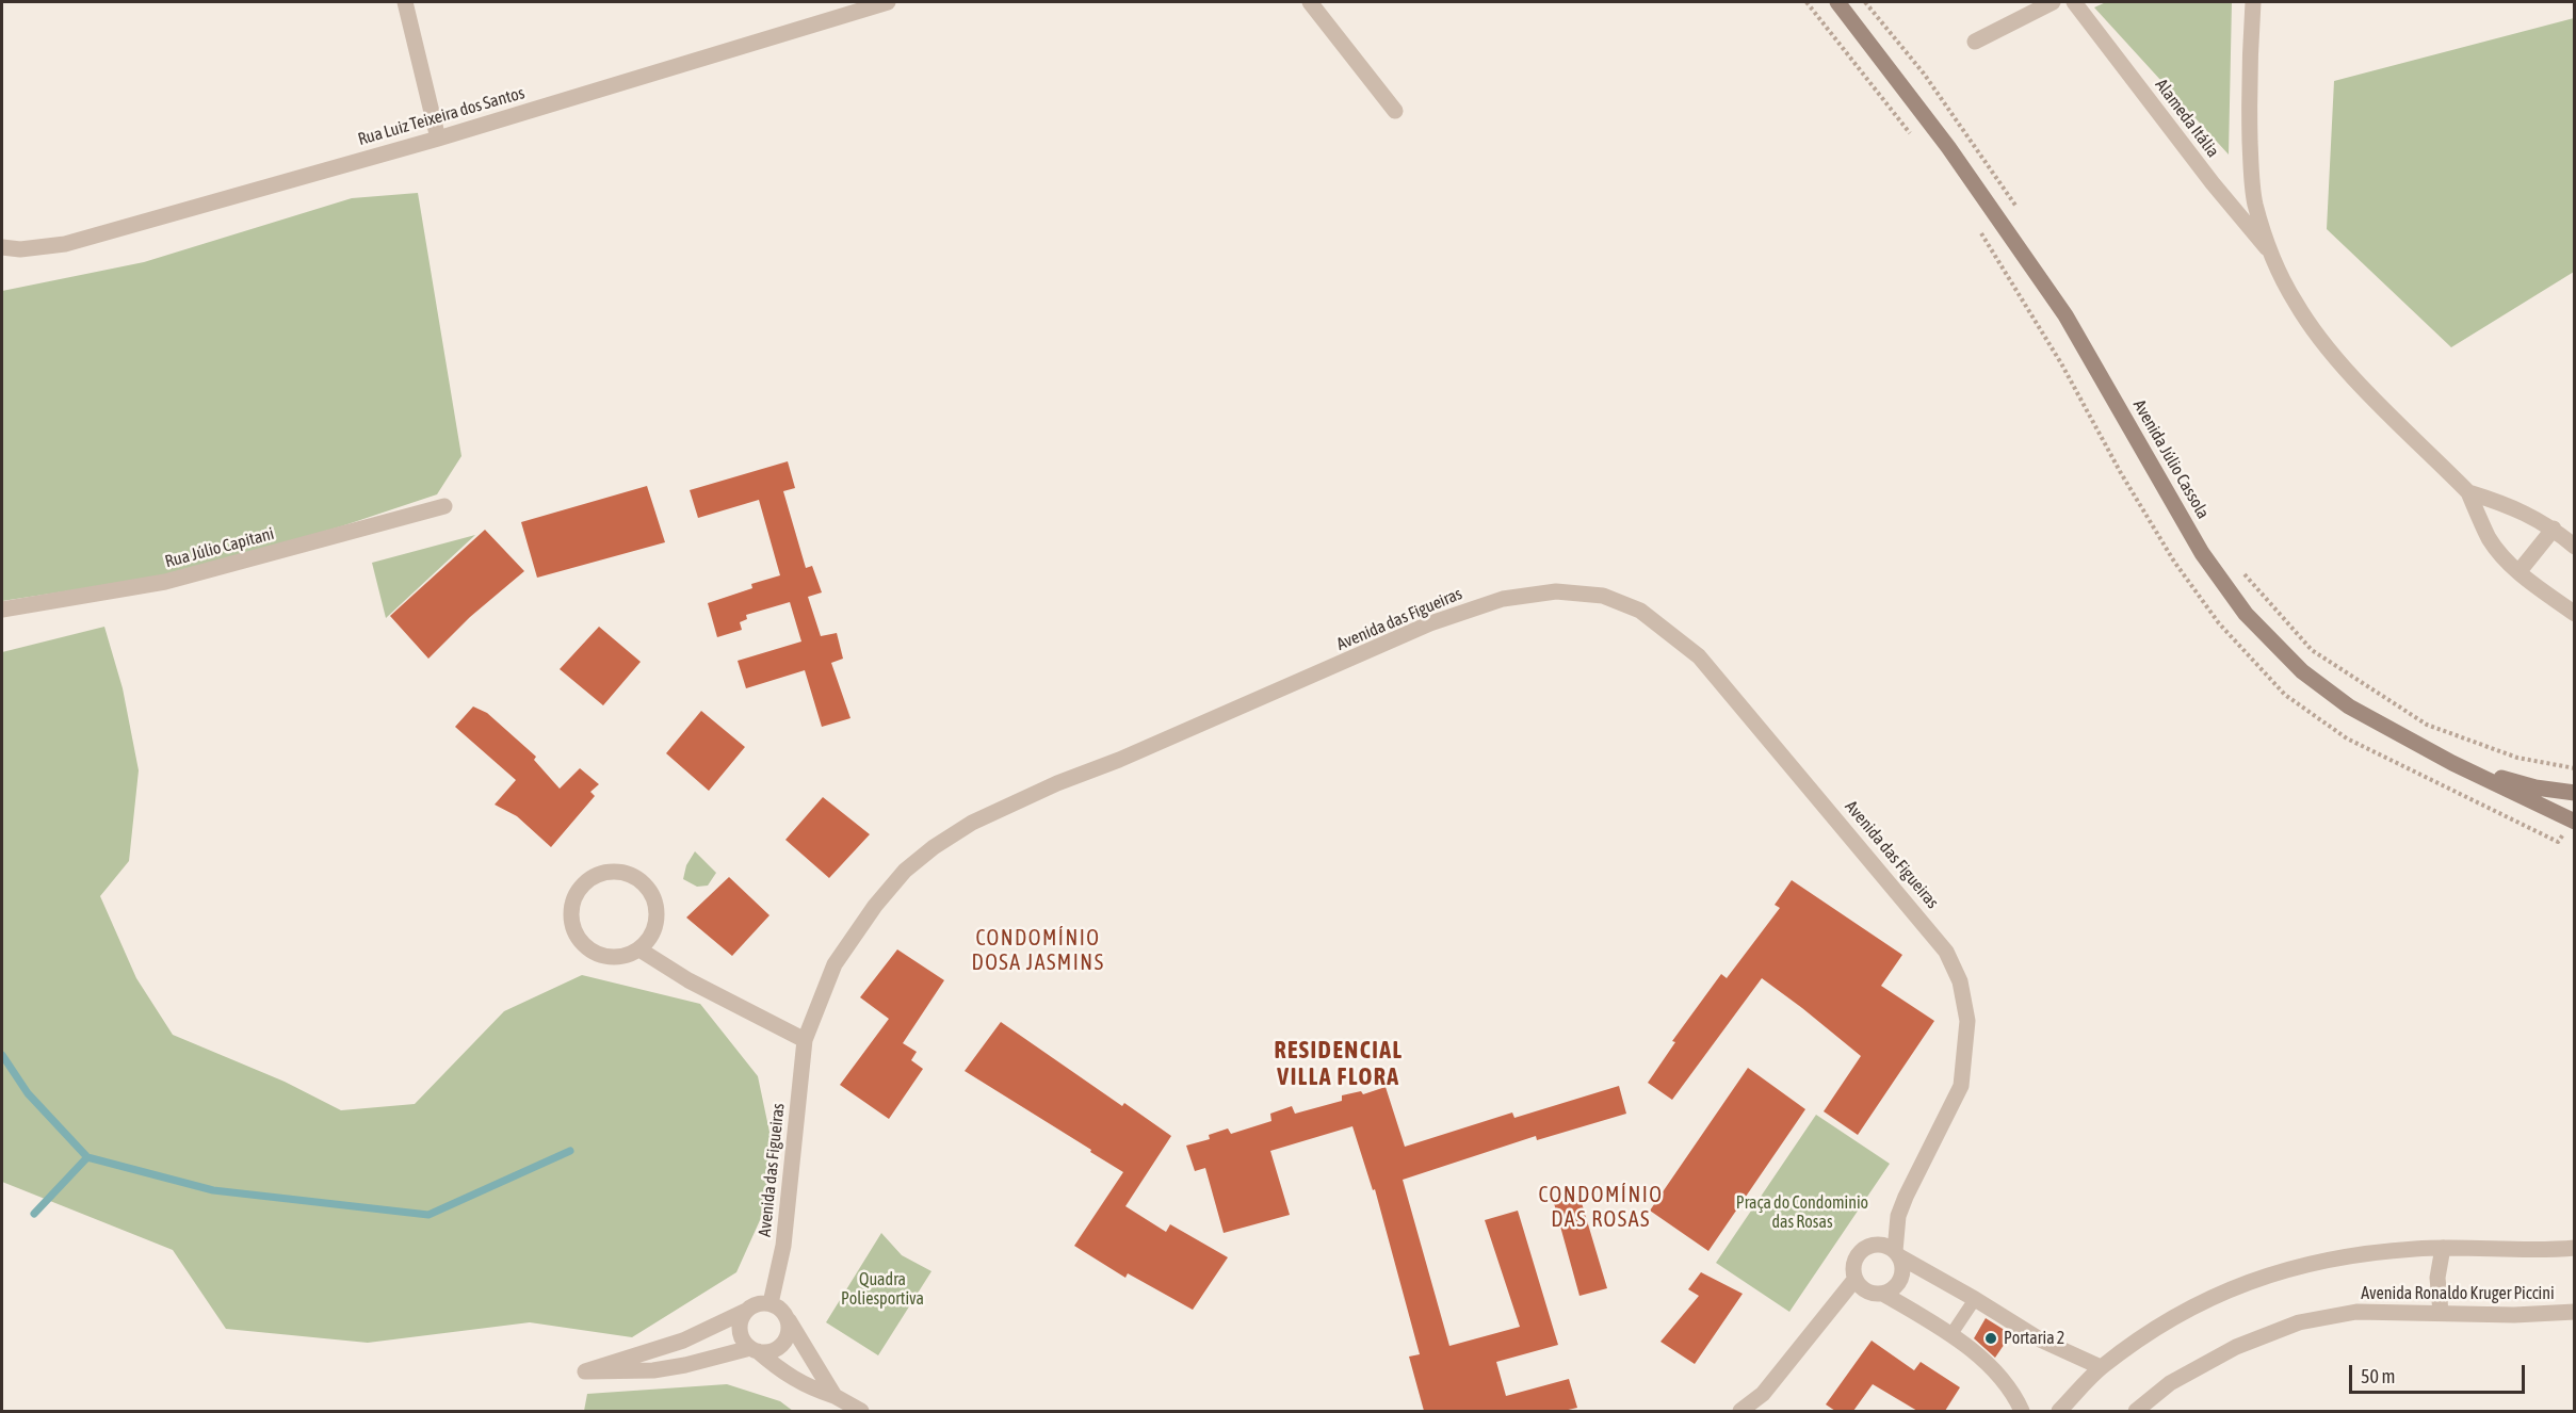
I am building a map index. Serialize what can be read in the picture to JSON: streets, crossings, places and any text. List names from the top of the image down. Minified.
{"streets":{"main road":["Avenida Júlio Cassola"],"street":["Rua Luiz Teixeira dos Santos","Alameda Itália","Rua Júlio Capitani","Avenida das Figueiras","Avenida Ronaldo Kruger Piccini"]},"districts":["CONDOMÍNIO DOSA JASMINS","RESIDENCIAL VILLA FLORA","CONDOMÍNIO DAS ROSAS"],"parks":["Praça do Condominio das Rosas","Quadra Poliesportiva"],"places":["Portaria 2"],"scale_bar":"50 m"}
